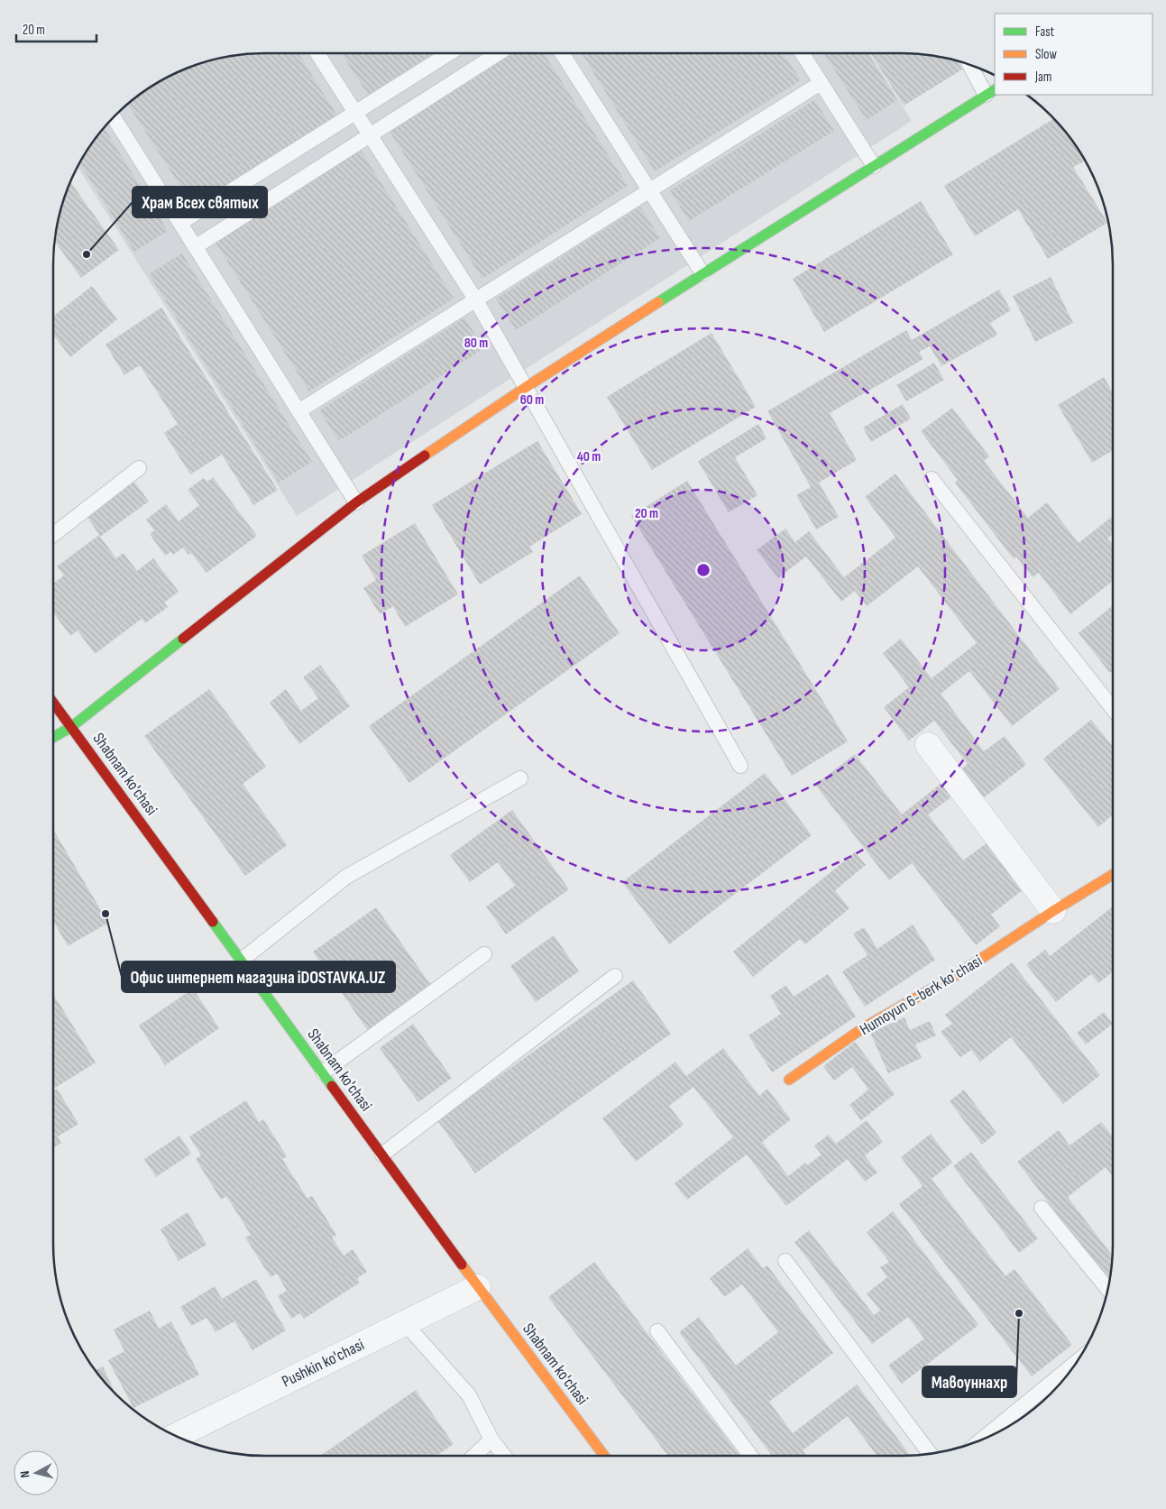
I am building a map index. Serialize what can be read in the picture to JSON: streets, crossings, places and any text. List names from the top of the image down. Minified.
{"streets":{"street":["Shabnam ko'chasi","Humoyun 6-berk koʻchasi","Pushkin ko'chasi"]},"crossings":[["Shabnam ko'chasi","Pushkin ko'chasi"]],"places":["Храм Всех святых","Офис интернет магазина iDOSTAVKA.UZ","Мавоуннахр"],"legend":["Fast","Slow","Jam"],"scale_bar":"20 m","north":"left","rings":["80 m","60 m","40 m","20 m"]}
